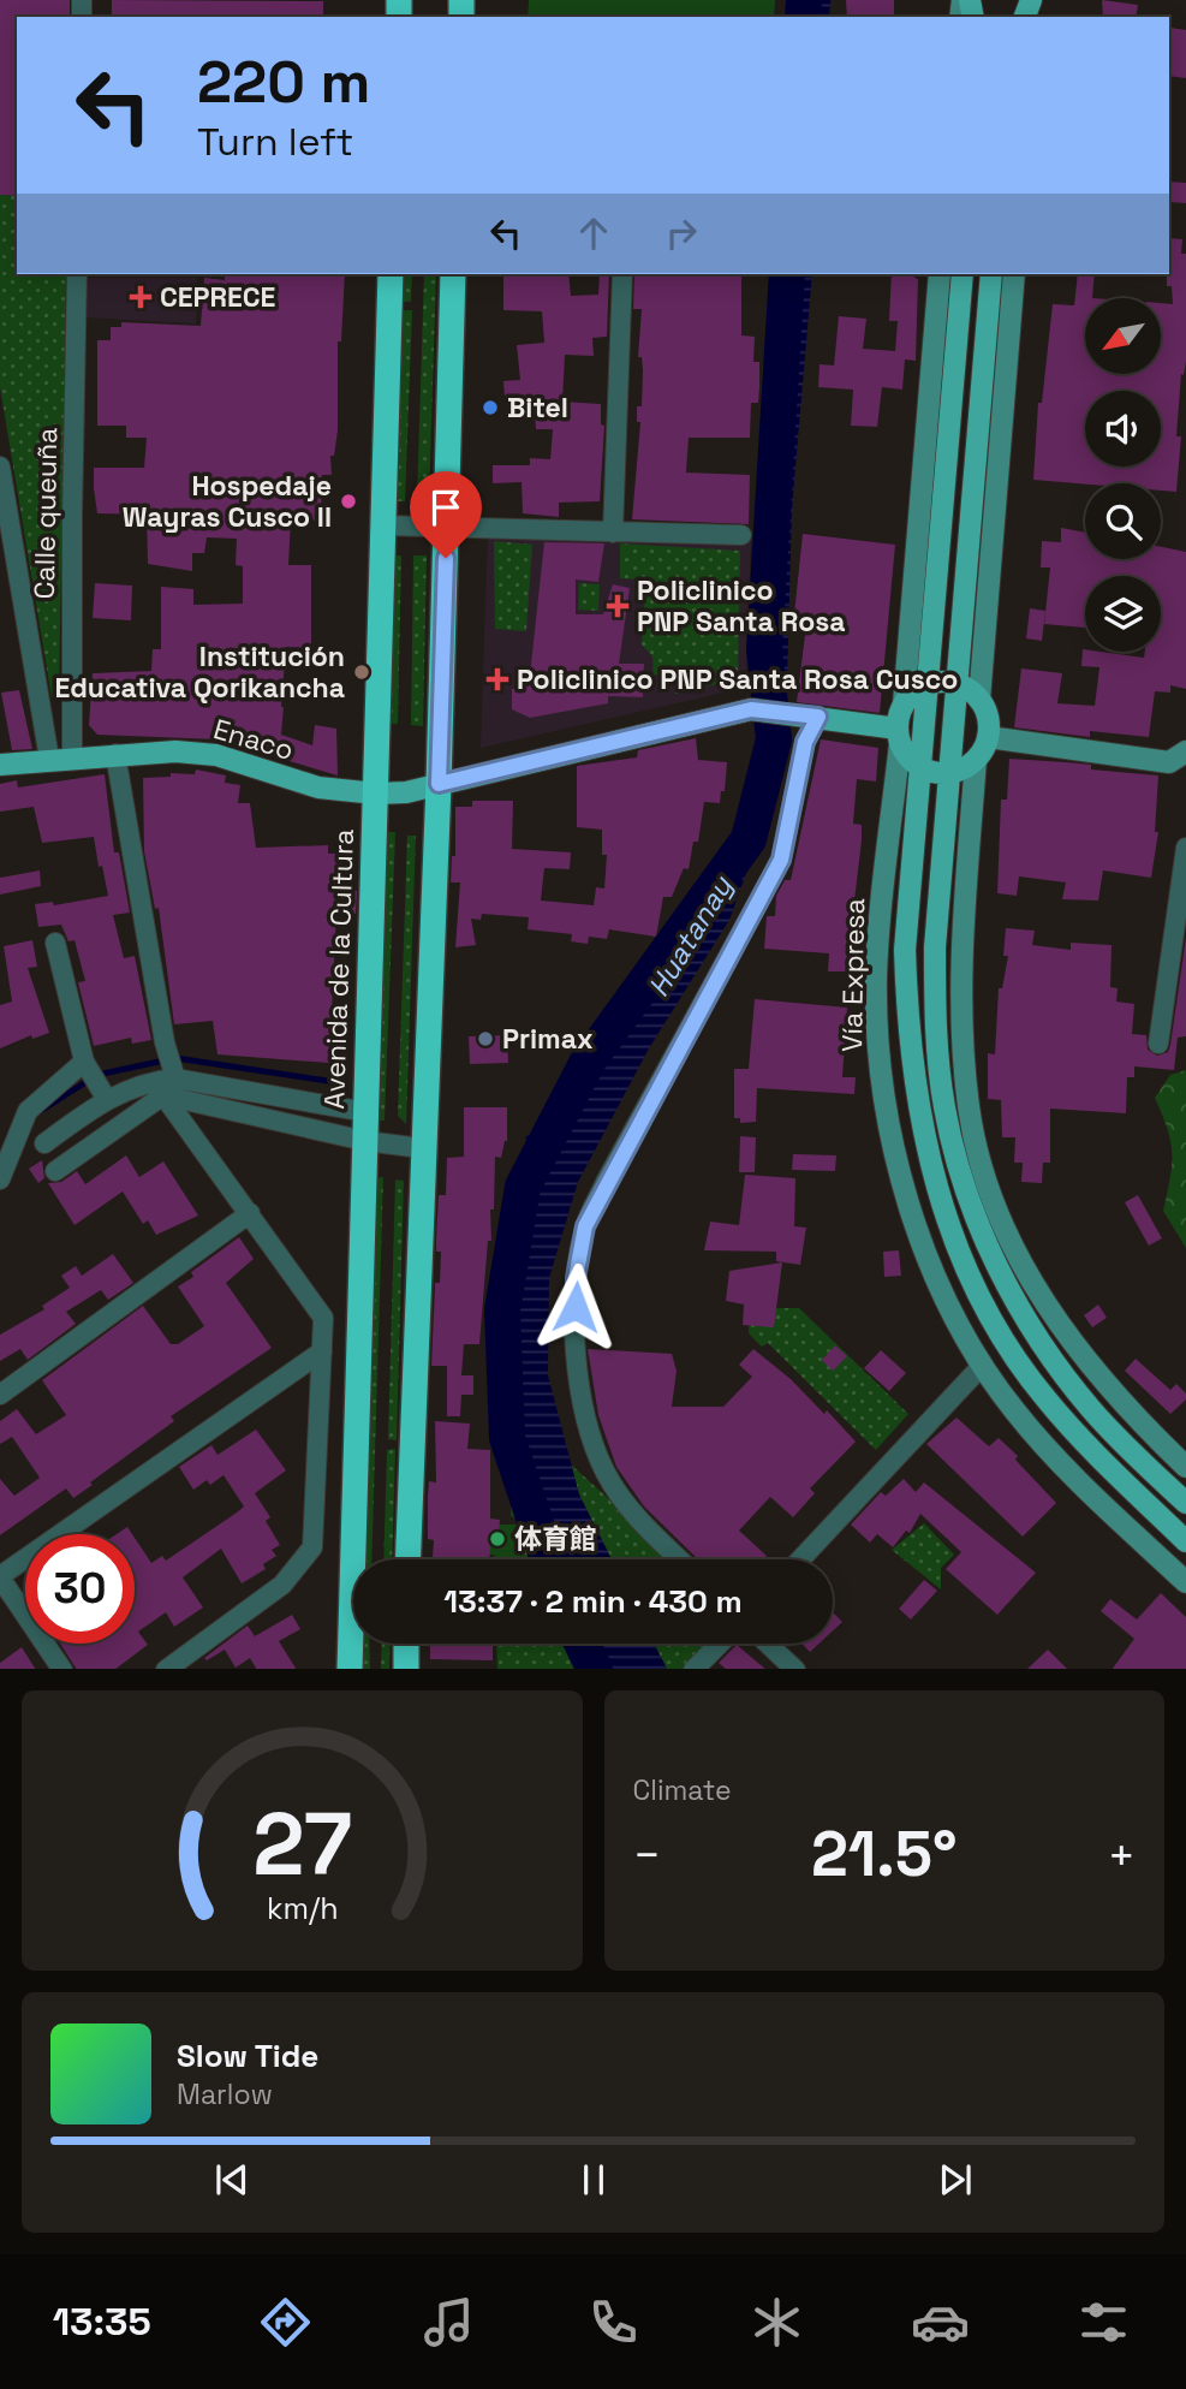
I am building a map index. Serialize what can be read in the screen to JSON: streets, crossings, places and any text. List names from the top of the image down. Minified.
{"streets":{"highway":["Avenida de la Cultura"],"main road":["Enaco","Vía Expresa"],"street":["Calle queuña"]},"crossings":[["Calle queuña","Enaco"],["Enaco","Avenida de la Cultura"],["Enaco","Vía Expresa"]],"water":["Huatanay"],"places":{"health":["CEPRECE","Policlinico PNP Santa Rosa","Policlinico PNP Santa Rosa Cusco"],"other":["Bitel","Hospedaje Wayras Cusco II","Institución Educativa Qorikancha","Primax","体育館"]},"north":"bottom left","page":{"turn":["220 m","Turn left"],"limit":"30","trip":"13:37 · 2 min · 430 m","tile":"Climate","heat":["−","21.5°","+"],"song":["Slow Tide","Marlow"],"tabs":"13:35","gauge":["27","km/h"]}}
